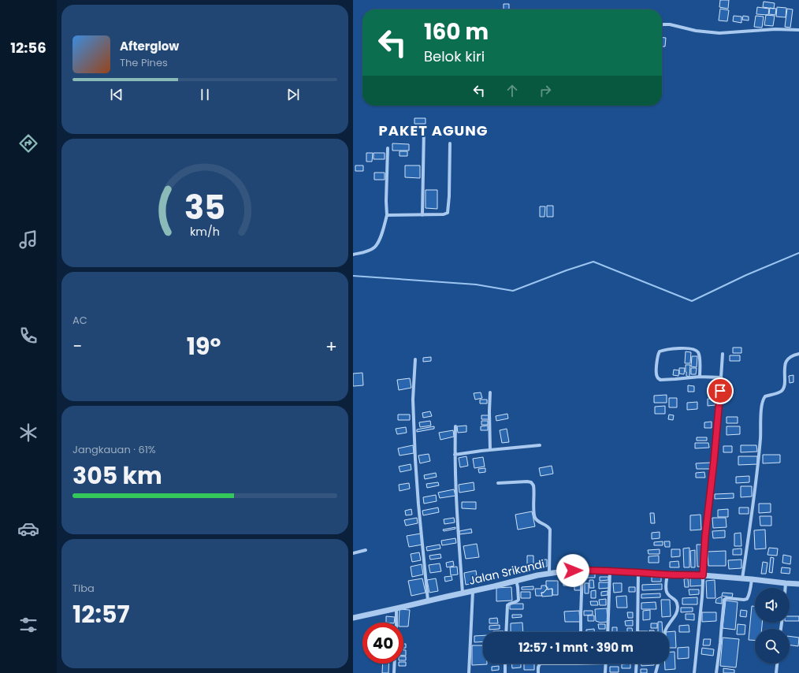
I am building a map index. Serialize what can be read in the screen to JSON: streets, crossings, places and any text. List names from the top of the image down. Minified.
{"streets":{"street":["Jalan Srikandi"]},"districts":["PAKET AGUNG"],"page":{"tabs":"12:56","turn":["160 m","Belok kiri"],"song":["Afterglow","The Pines"],"tile":["AC",["Jangkauan · 61%","305 km"],["Tiba","12:57"]],"heat":["−","19°","+"],"limit":"40","trip":"12:57 · 1 mnt · 390 m","gauge":["35","km/h"]}}
